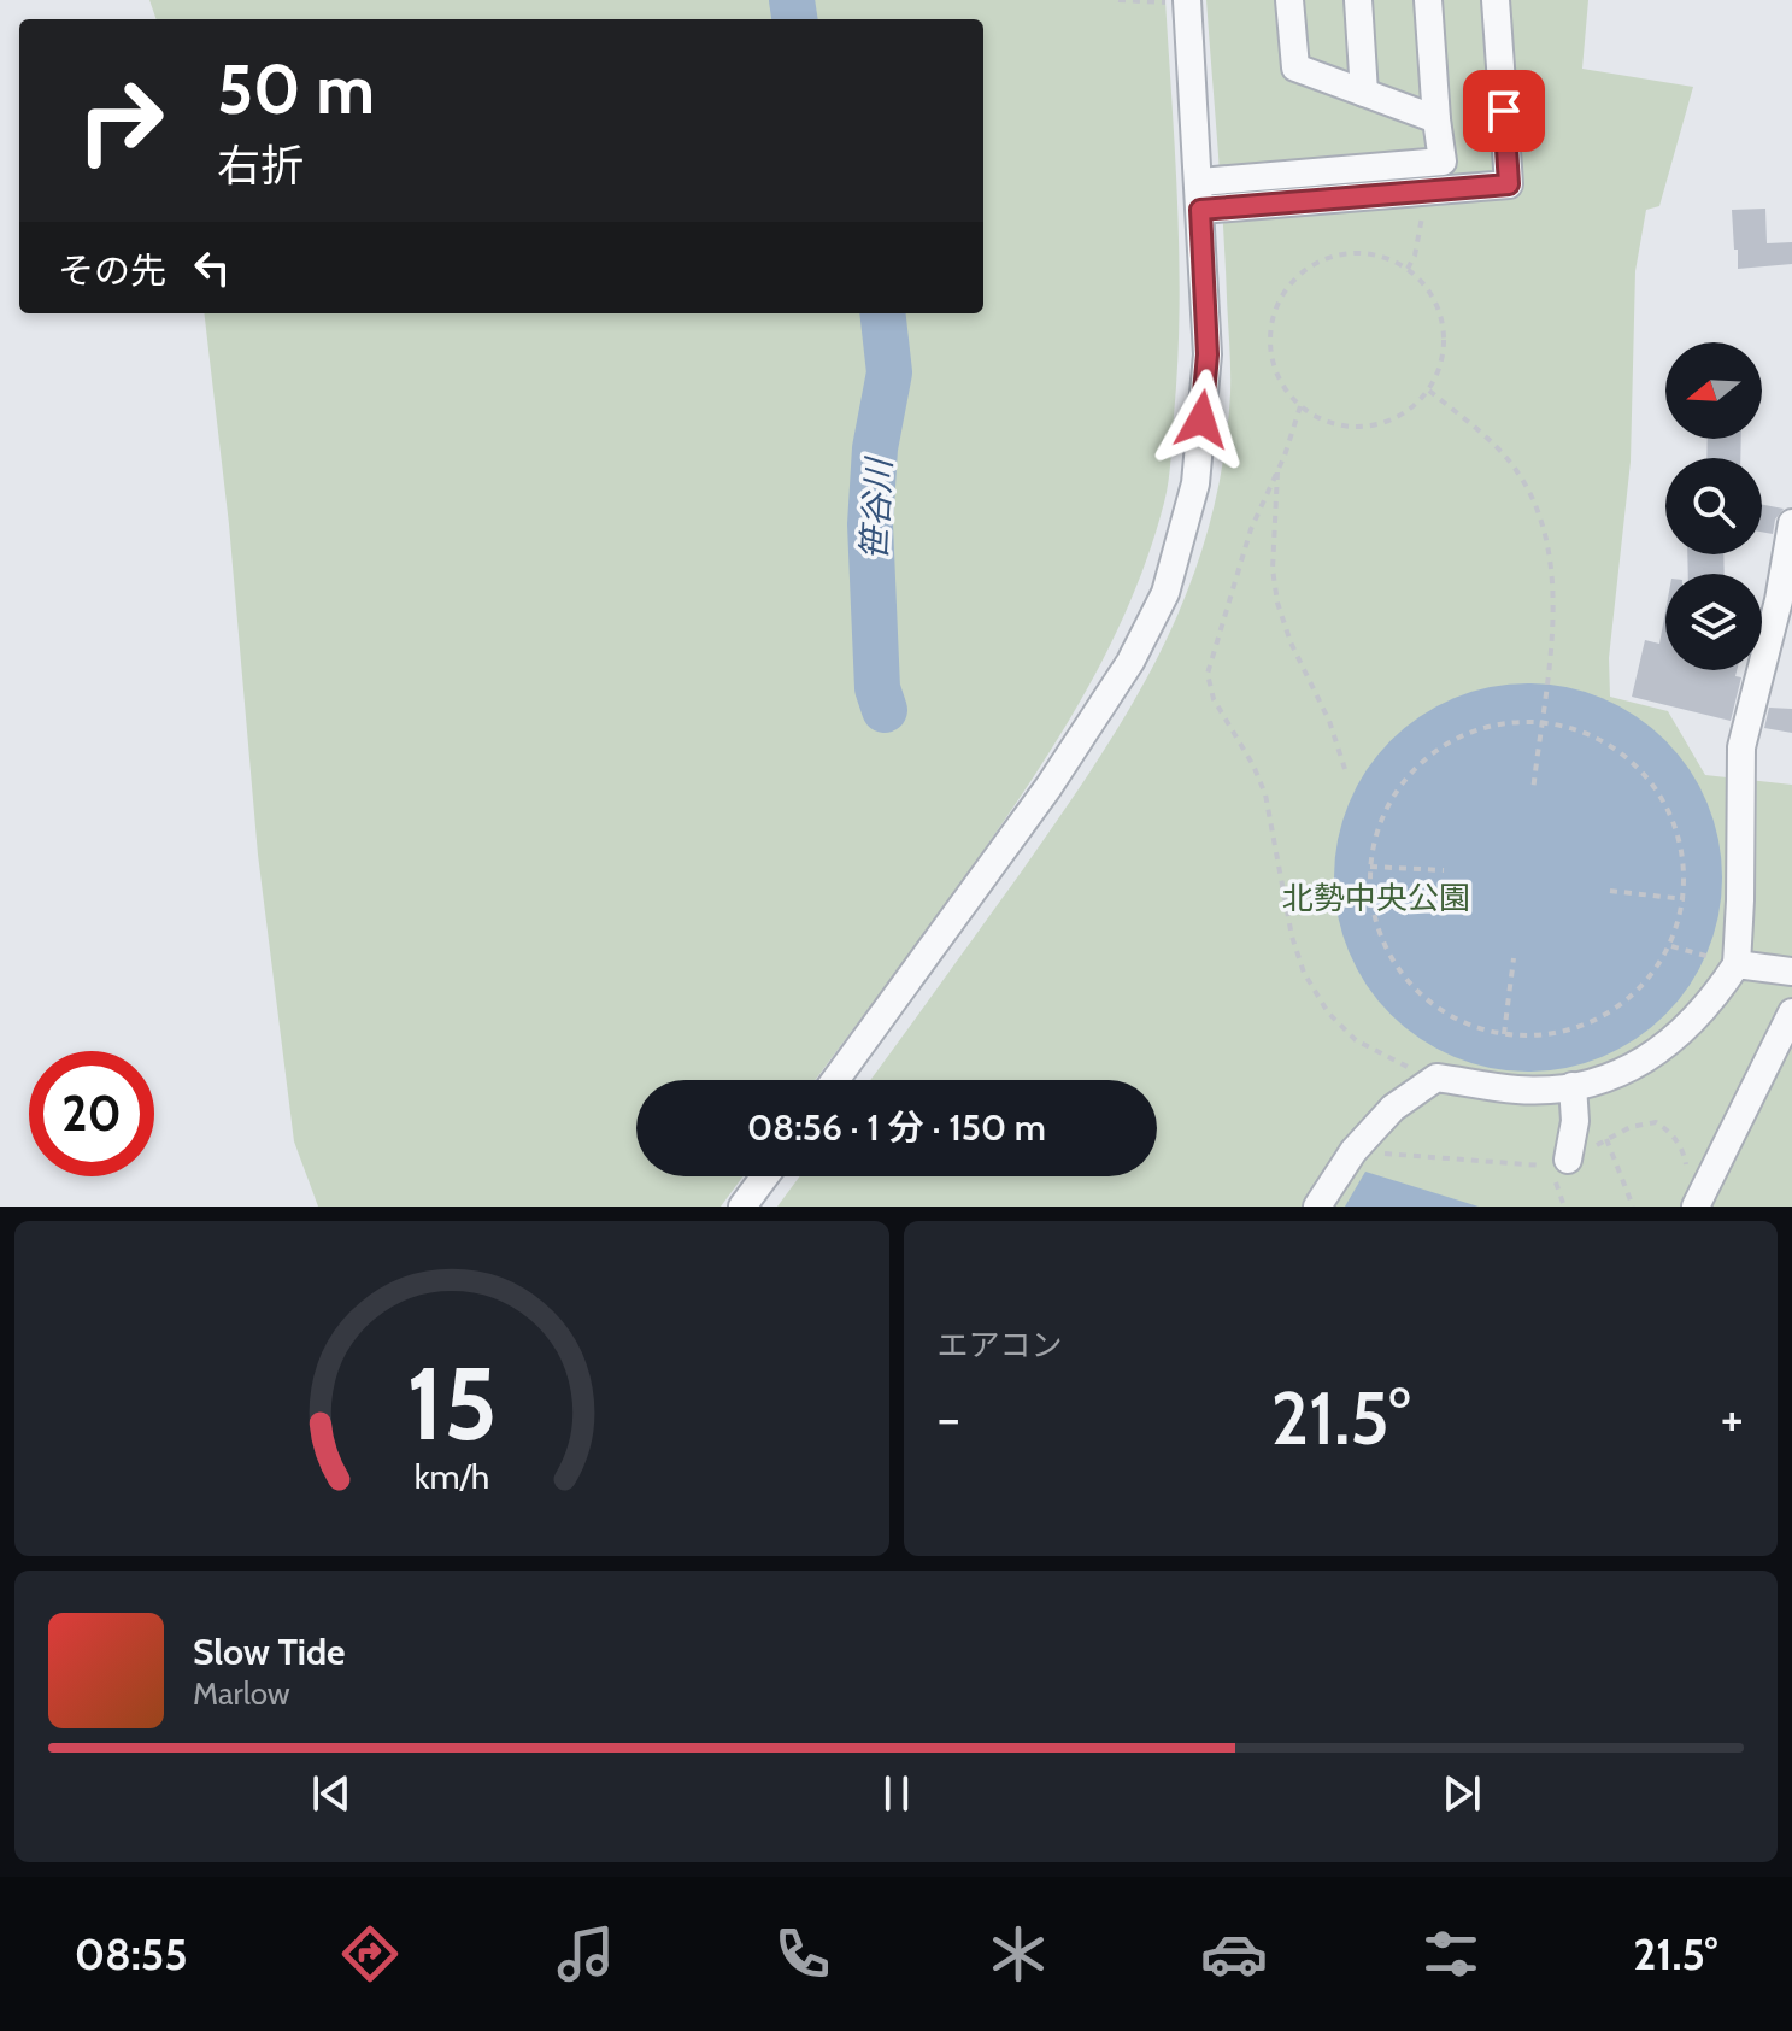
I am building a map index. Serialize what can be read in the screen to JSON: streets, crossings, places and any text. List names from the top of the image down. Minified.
{"water":["笹谷川"],"parks":["北勢中央公園"],"north":"left","page":{"turn":["50 m","右折"],"then":"その先","limit":"20","trip":"08:56 · 1 分 · 150 m","tile":"エアコン","heat":["−","21.5°","+"],"song":["Slow Tide","Marlow"],"tabs":["08:55","21.5°"],"gauge":["15","km/h"]}}
